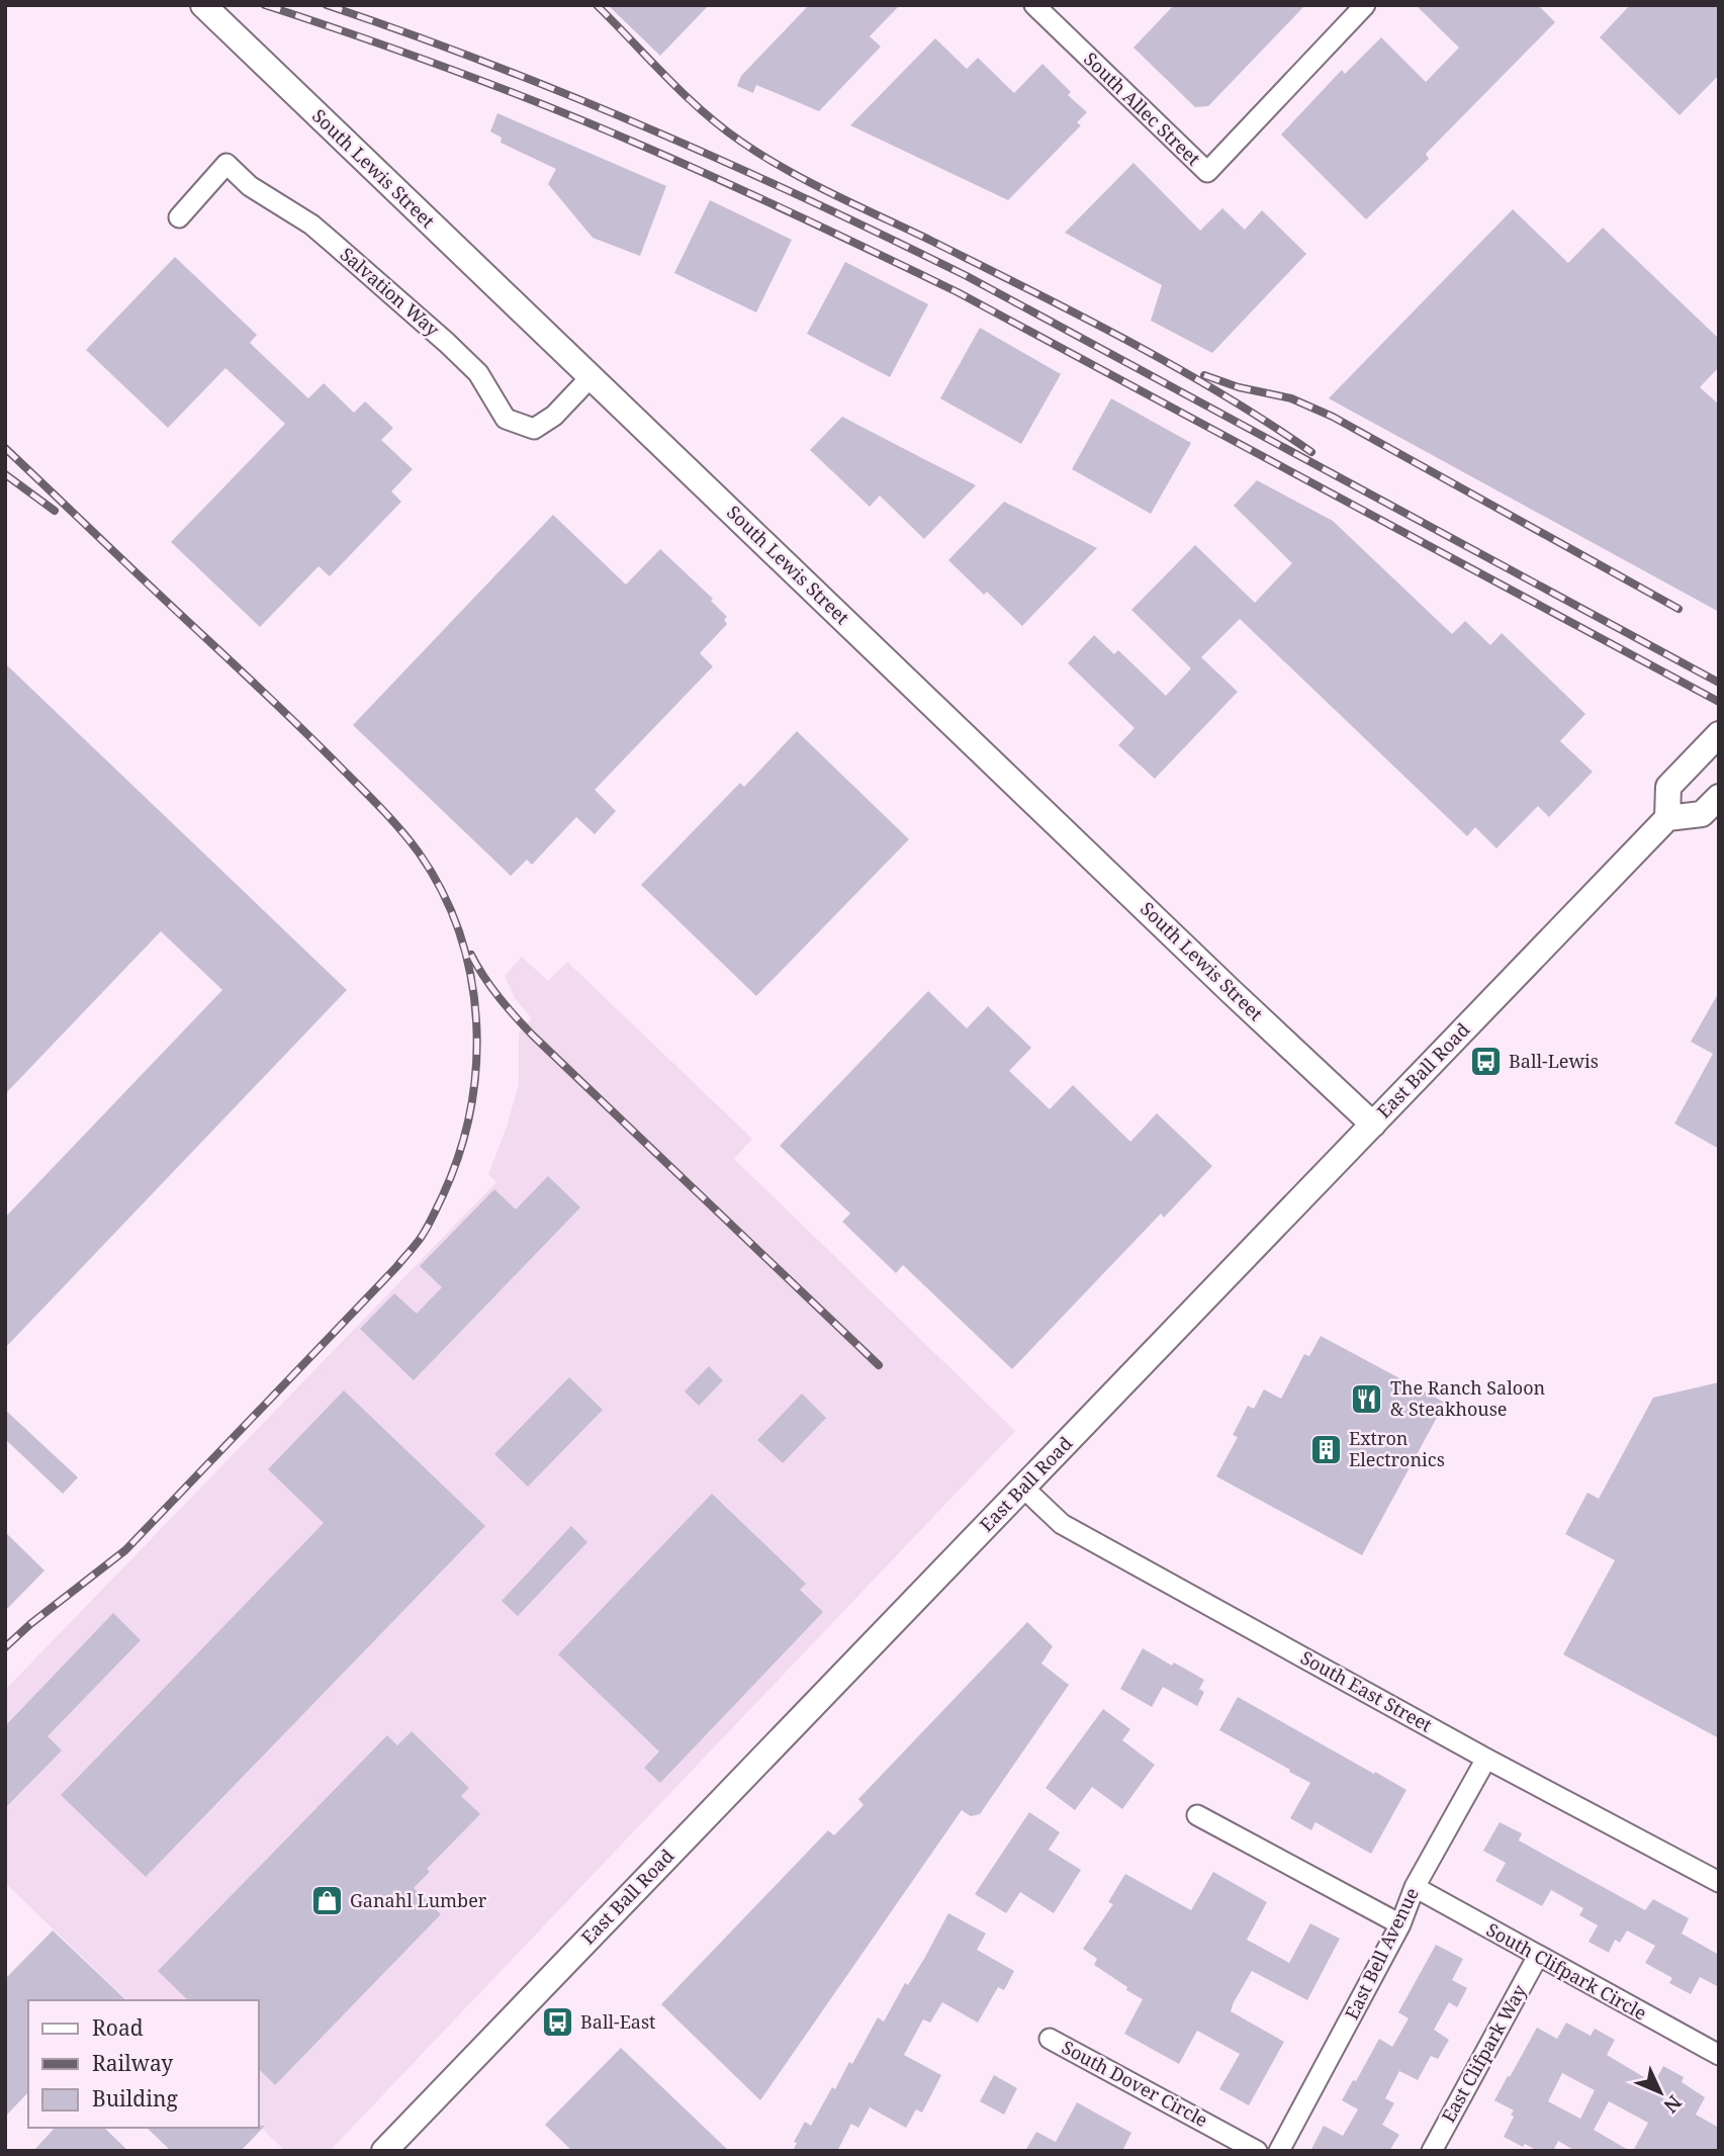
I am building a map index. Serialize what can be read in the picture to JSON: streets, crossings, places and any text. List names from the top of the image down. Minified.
{"streets":{"main road":["South Lewis Street","East Ball Road"],"street":["South Allec Street","Salvation Way","South East Street","East Bell Avenue","South Clifpark Circle","East Clifpark Way","South Dover Circle"]},"crossings":[["South Lewis Street","Salvation Way"],["South Lewis Street","East Ball Road"],["East Ball Road","South East Street"],["South East Street","East Bell Avenue"],["East Bell Avenue","South Clifpark Circle"],["South Clifpark Circle","East Clifpark Way"]],"places":{"bus stop":["Ball-Lewis","Ball-East"],"restaurant":["The Ranch Saloon & Steakhouse"],"building":["Extron Electronics"],"shop":["Ganahl Lumber"]},"legend":["Road","Railway","Building"],"north":"bottom right"}
